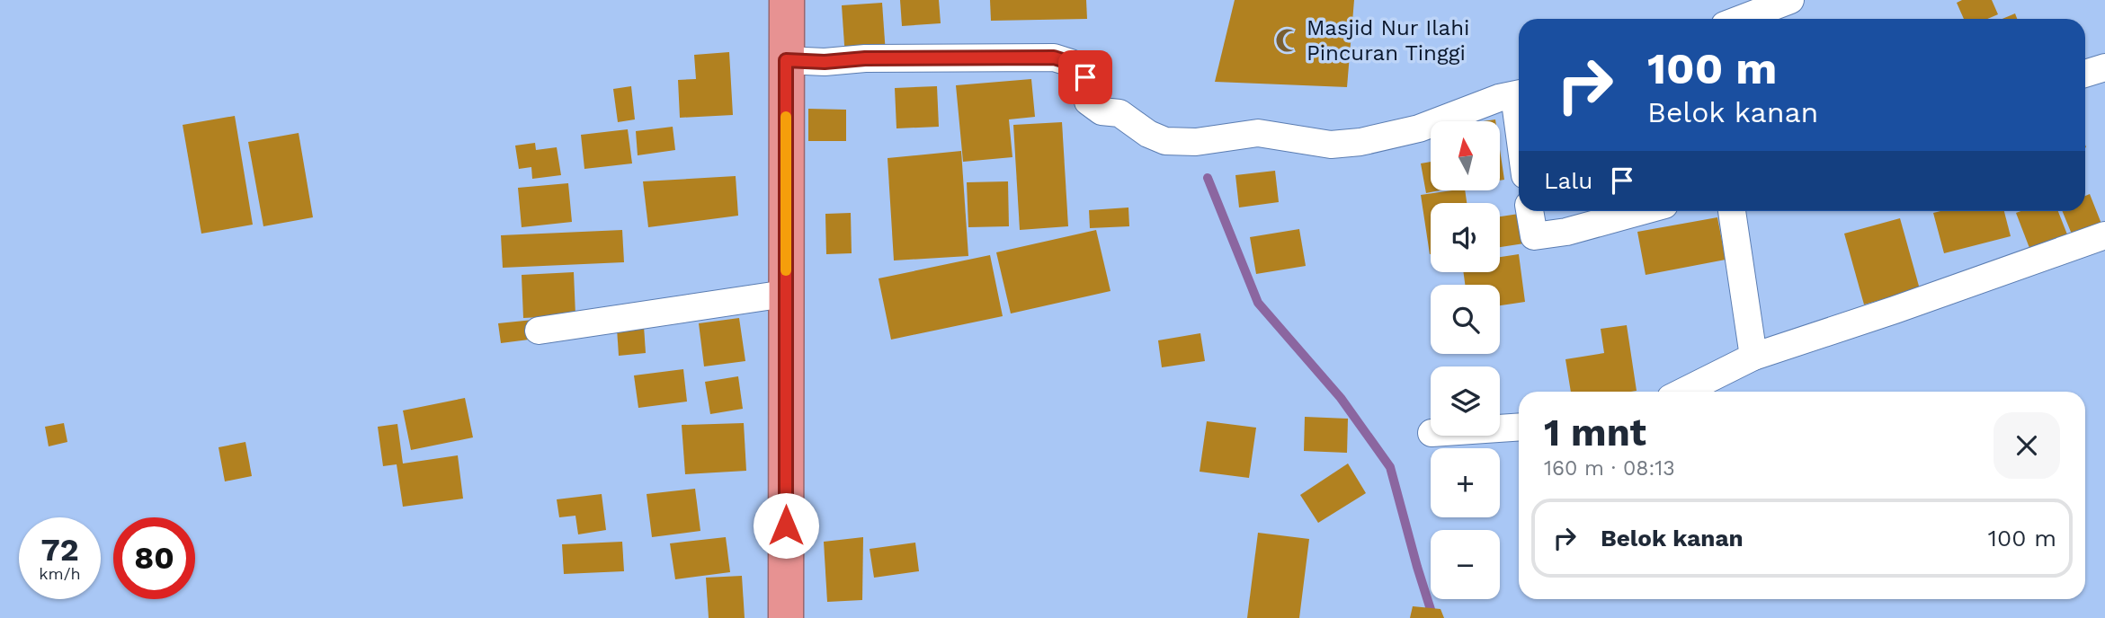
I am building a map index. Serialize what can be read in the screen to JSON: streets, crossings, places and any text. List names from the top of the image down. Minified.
{"places":{"mosque":["Masjid Nur Ilahi Pincuran Tinggi"]},"north":"top","page":{"turn":["100 m","Belok kanan"],"map_buttons":["+","−"],"then":"Lalu","heading":["1 mnt","160 m · 08:13"],"list":[{"name":"Belok kanan","value":"100 m"}],"speed":"72 km/h","limit":"80"}}
